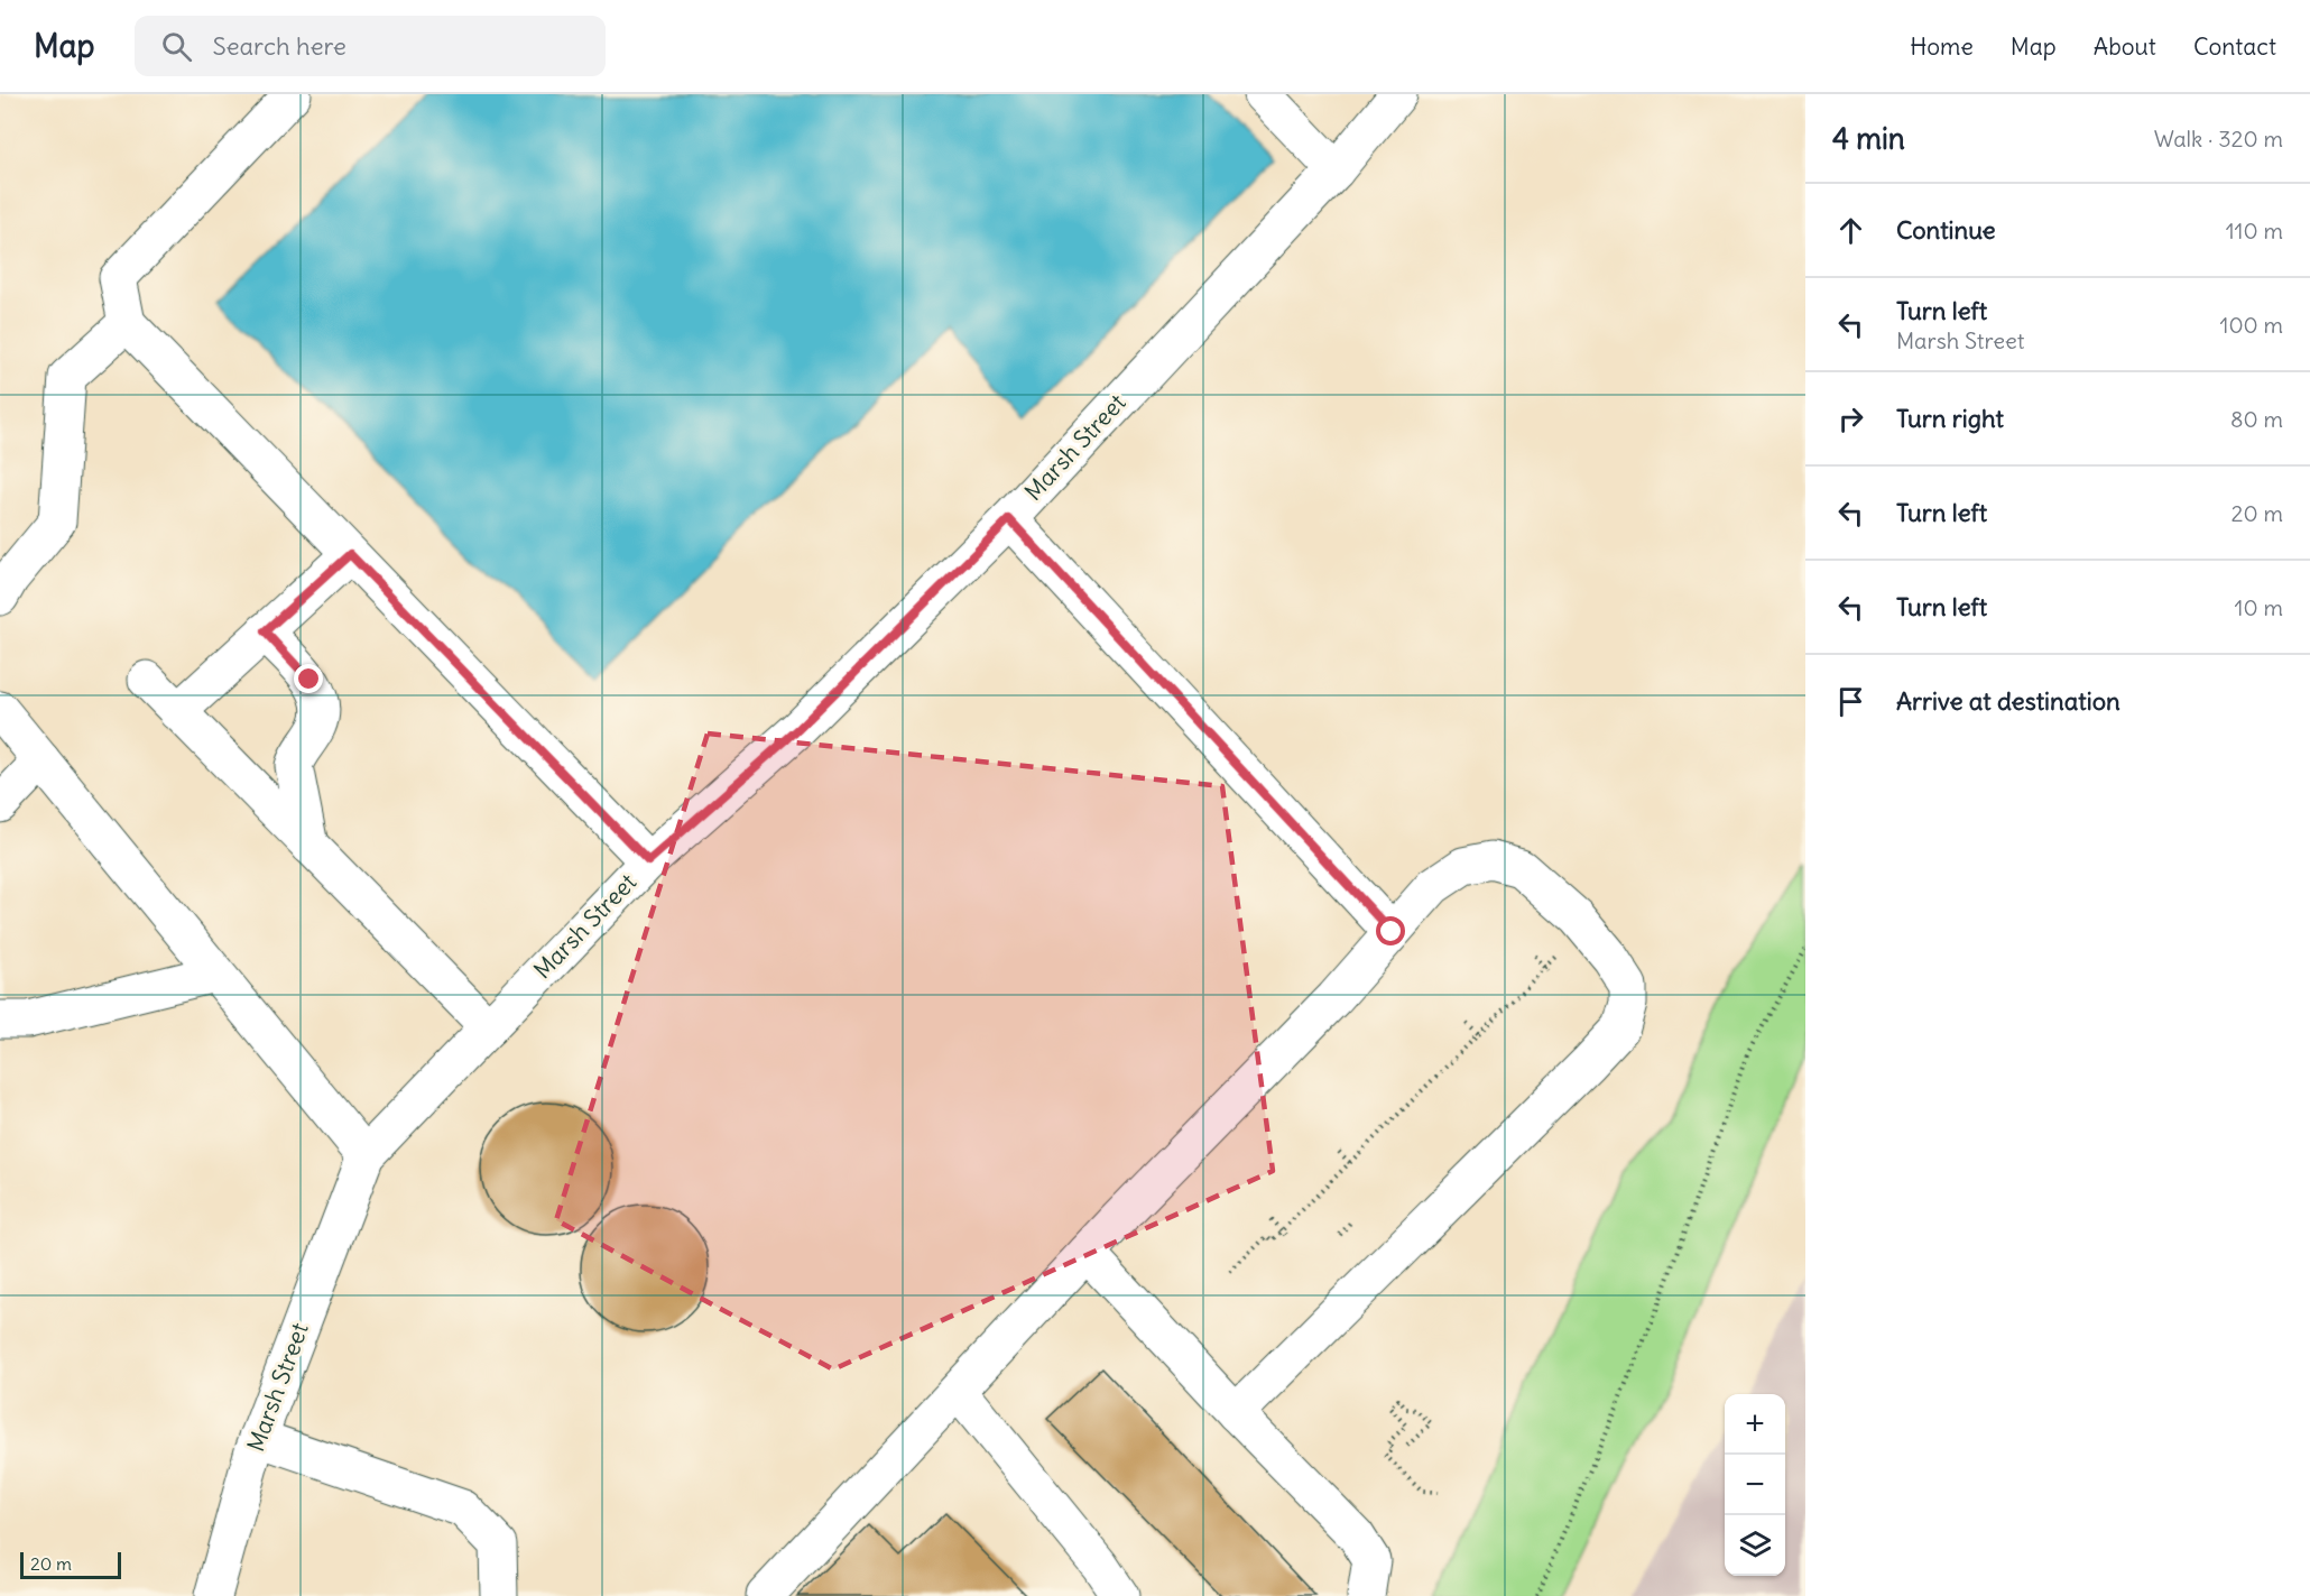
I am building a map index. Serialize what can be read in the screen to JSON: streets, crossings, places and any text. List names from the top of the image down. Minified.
{"streets":{"lane":["Marsh Street"]},"scale_bar":"20 m","page":{"header":"Map","search":"Search here","nav":["Home","Map","About","Contact"],"heading":["4 min","Walk · 320 m"],"list":[["Continue","110 m"],["Turn left","Marsh Street","100 m"],["Turn right","80 m"],["Turn left","20 m"],["Turn left","10 m"],"Arrive at destination"],"map_buttons":["+","−"],"scale":"20 m"}}
